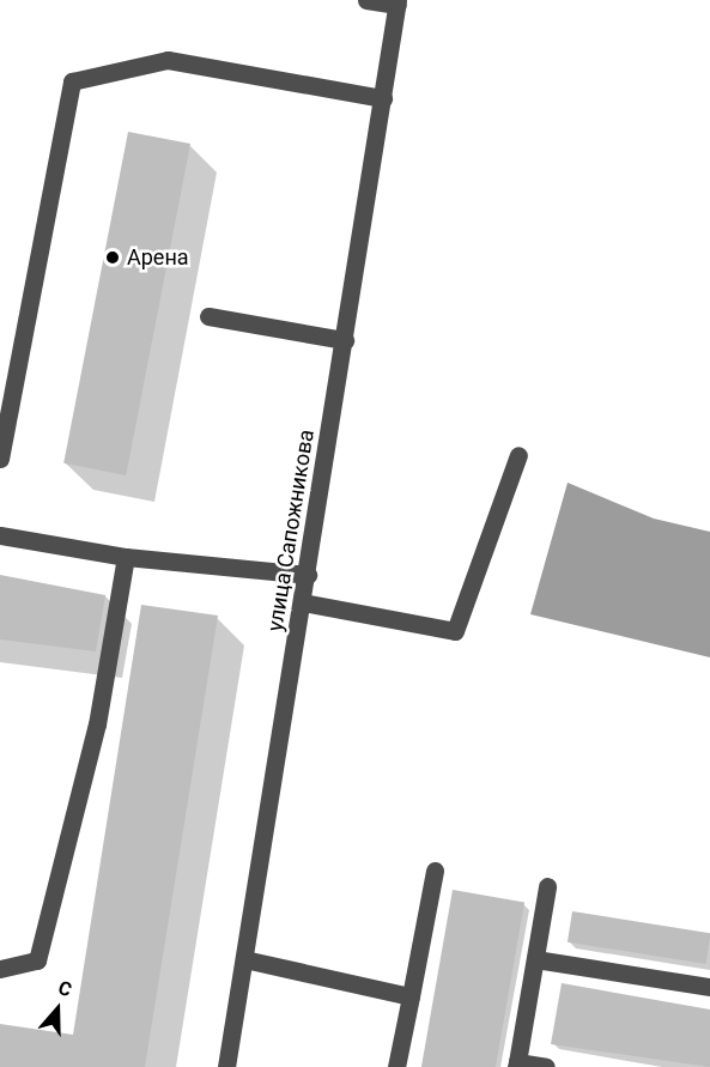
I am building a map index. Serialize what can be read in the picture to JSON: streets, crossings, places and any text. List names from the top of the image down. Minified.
{"streets":{"street":["улица Сапожникова"]},"places":["Арена"],"north":"top"}
